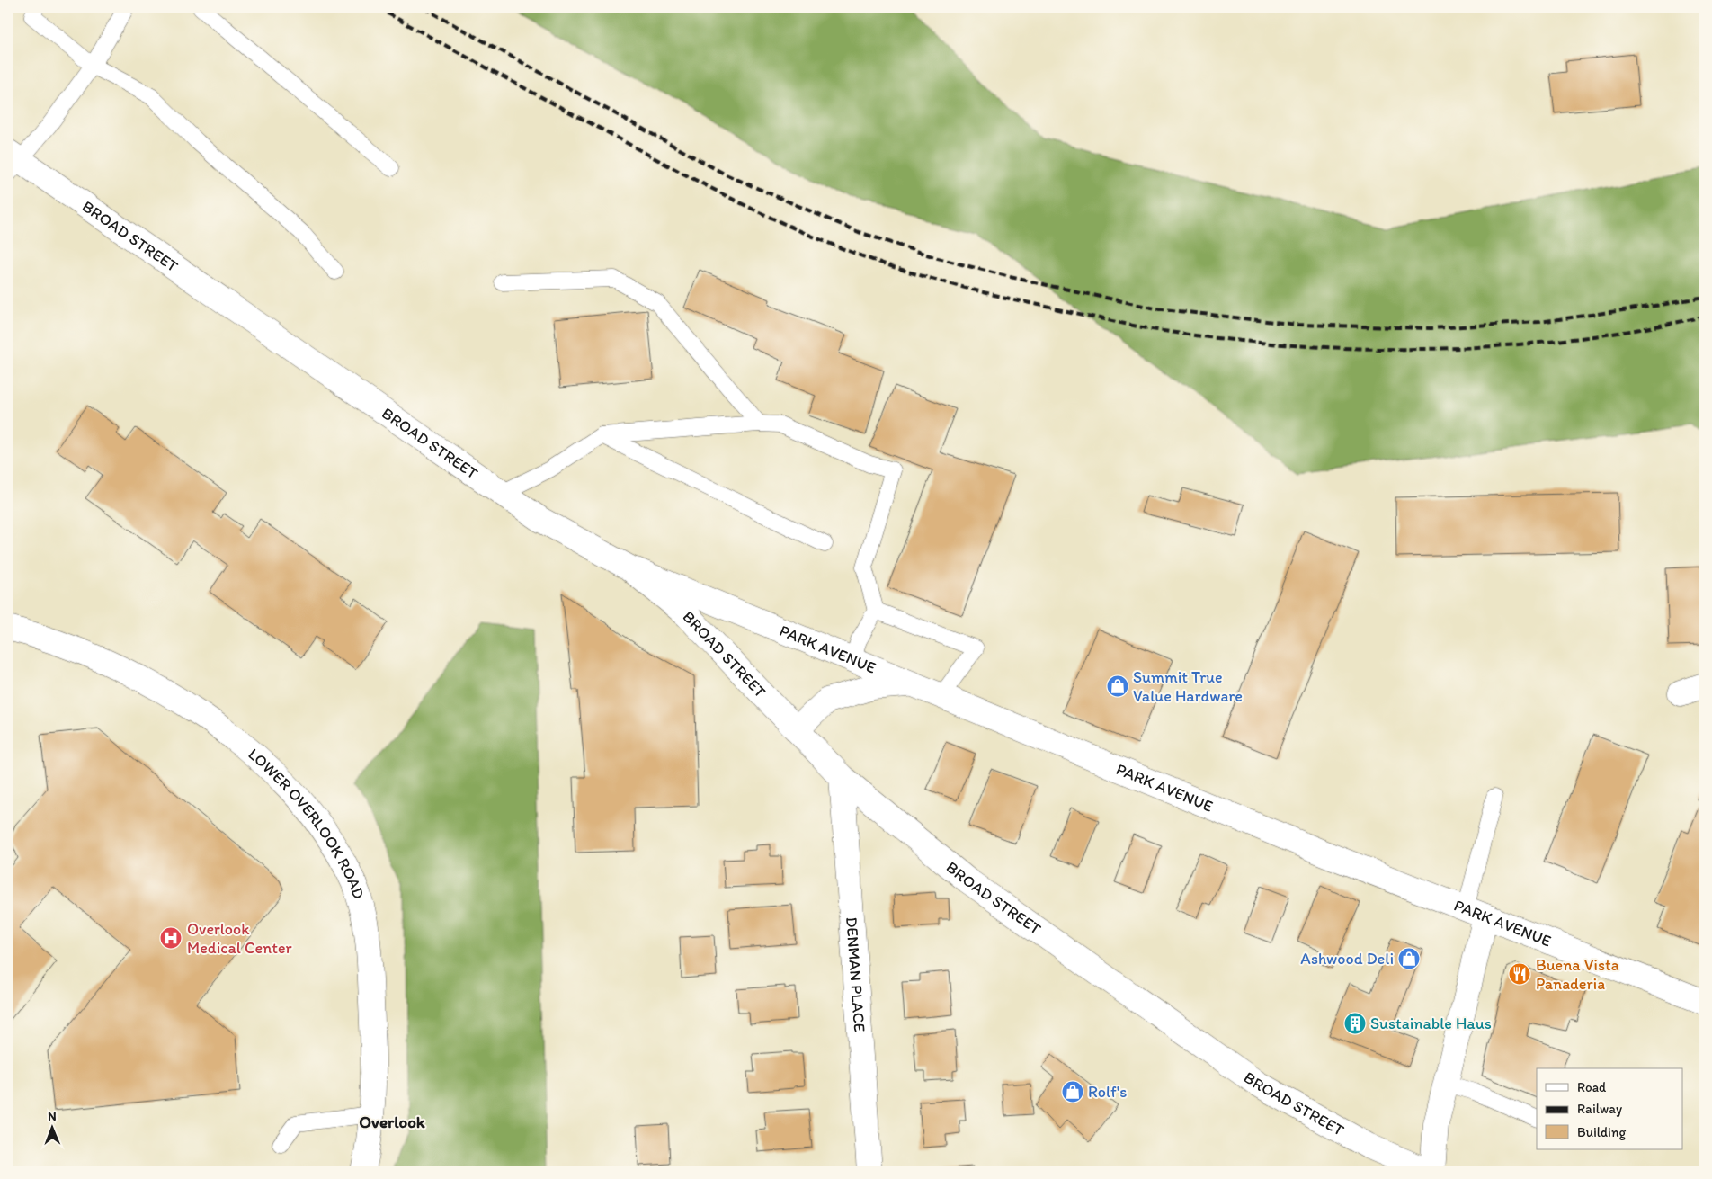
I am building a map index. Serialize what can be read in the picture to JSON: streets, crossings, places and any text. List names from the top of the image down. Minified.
{"streets":{"street":["BROAD STREET","PARK AVENUE","LOWER OVERLOOK ROAD","DENMAN PLACE"]},"crossings":[["BROAD STREET","PARK AVENUE"],["BROAD STREET","DENMAN PLACE"]],"districts":["Overlook"],"places":{"shop":["Summit True Value Hardware","Ashwood Deli","Rolf's"],"hospital":["Overlook Medical Center"],"restaurant":["Buena Vista Panaderia"],"building":["Sustainable Haus"]},"legend":["Road","Railway","Building"],"north":"top"}
